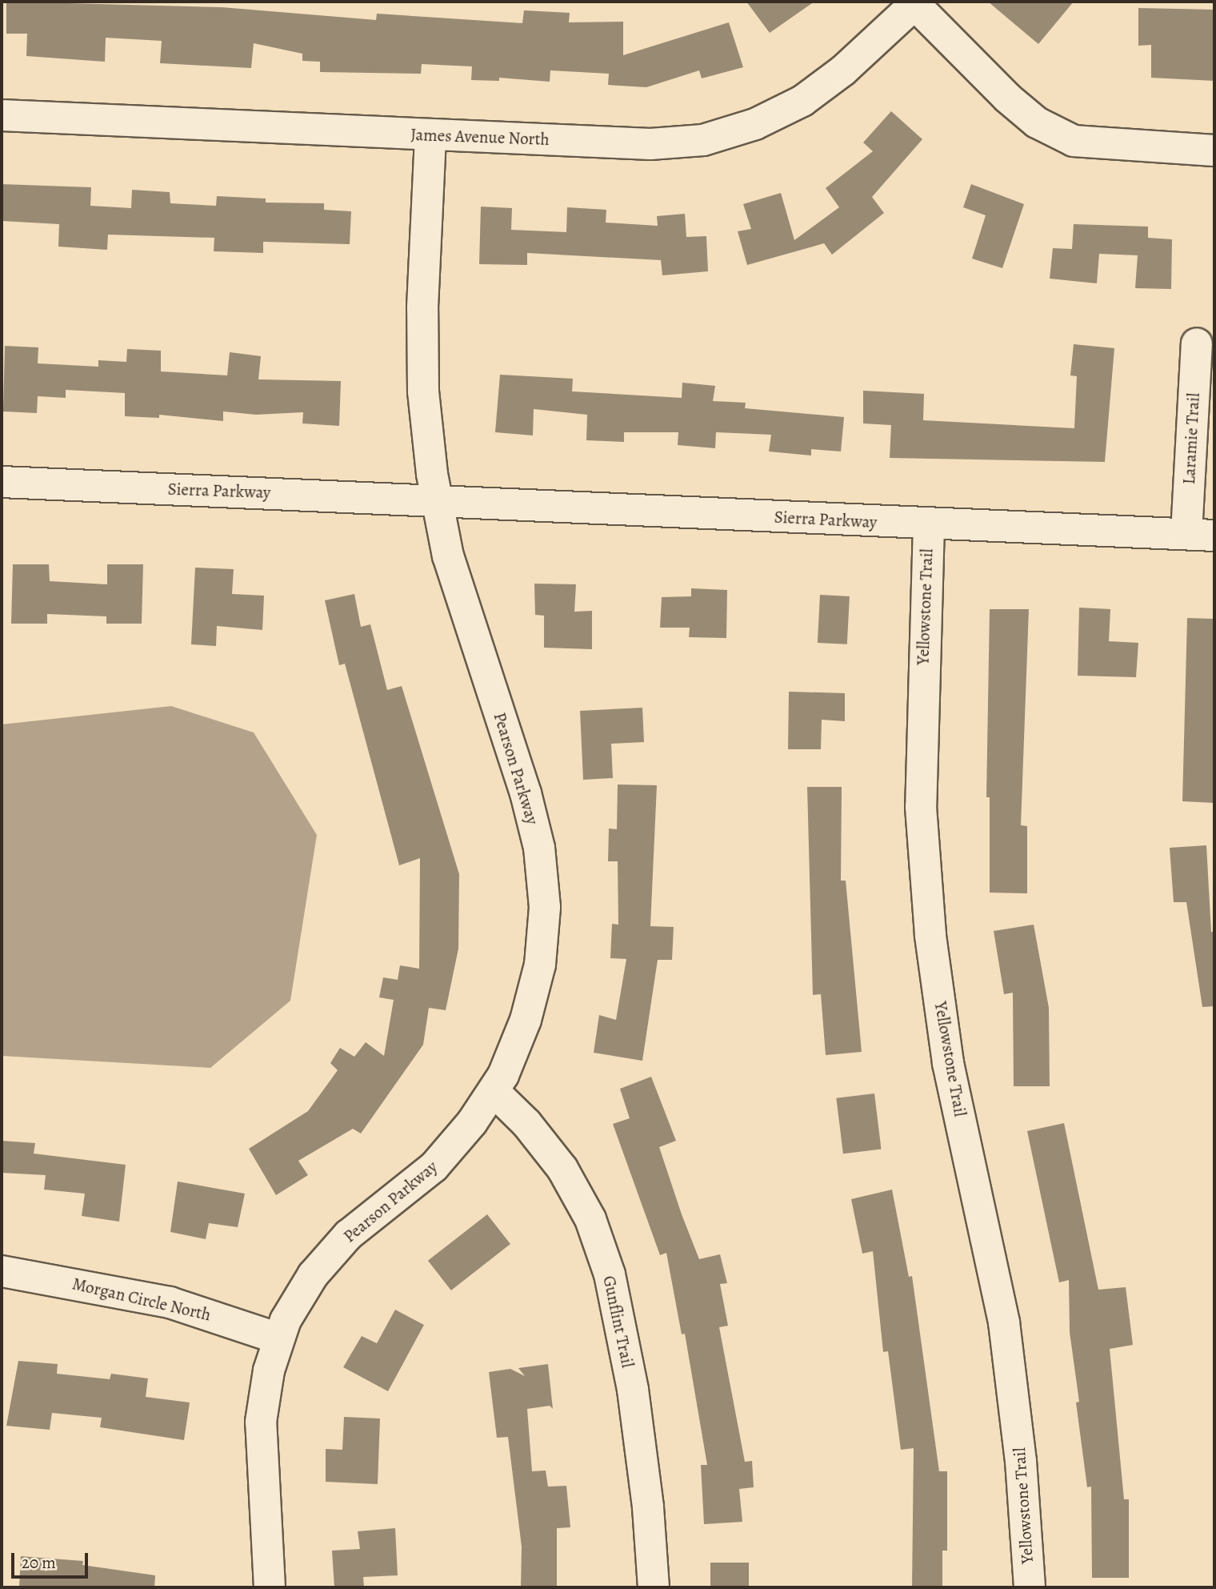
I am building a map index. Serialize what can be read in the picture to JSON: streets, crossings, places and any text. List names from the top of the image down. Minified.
{"streets":{"street":["James Avenue North","Laramie Trail","Sierra Parkway","Yellowstone Trail","Pearson Parkway","Morgan Circle North","Gunflint Trail"]},"crossings":[["Laramie Trail","Sierra Parkway"],["Sierra Parkway","Yellowstone Trail"],["Sierra Parkway","Pearson Parkway"],["Pearson Parkway","Morgan Circle North"],["Pearson Parkway","Gunflint Trail"]],"scale_bar":"20 m"}
